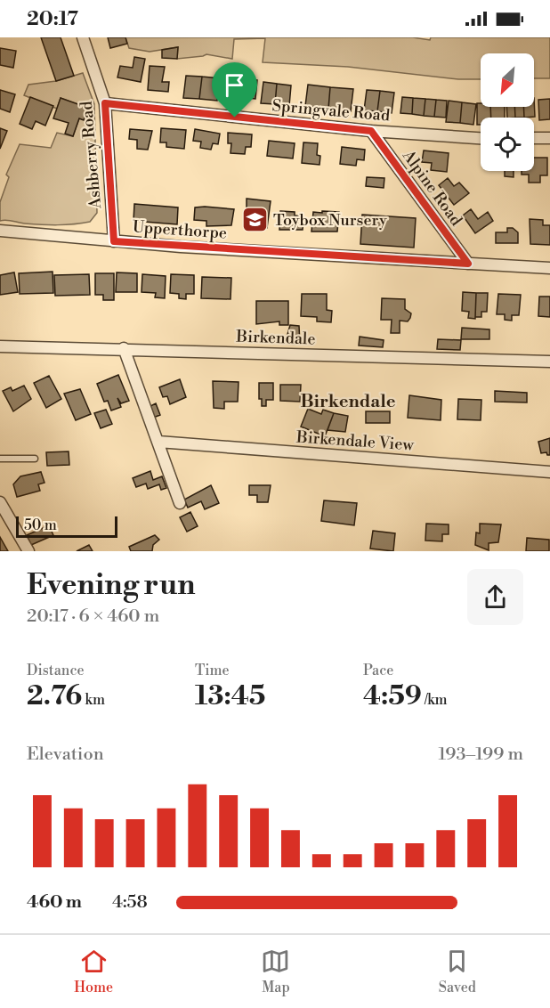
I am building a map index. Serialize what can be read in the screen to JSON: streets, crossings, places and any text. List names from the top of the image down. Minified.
{"streets":{"street":["Springvale Road","Ashberry Road","Alpine Road","Upperthorpe","Birkendale","Birkendale View"]},"crossings":[["Springvale Road","Ashberry Road"],["Springvale Road","Alpine Road"],["Ashberry Road","Upperthorpe"],["Alpine Road","Upperthorpe"]],"districts":["Birkendale"],"places":{"school or university":["Toybox Nursery"]},"scale_bar":"50 m","north":"bottom left","page":{"status":"20:17","scale":"50 m","heading":["Evening run","20:17 · 6 × 460 m"],"stats":[["Distance","2.76 km"],["Time","13:45"],["Pace","4:59 /km"]],"chart":["Elevation","193–199 m"],"list":[{"name":"460 m","note":"4:58"}],"tabs":["Home","Map","Saved"]}}
